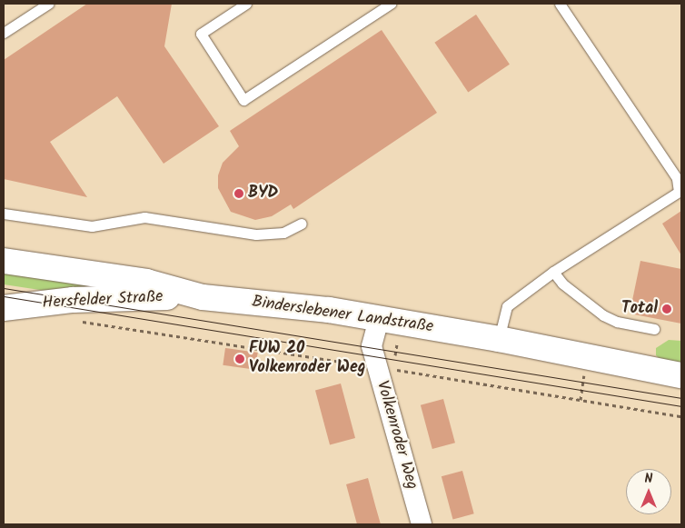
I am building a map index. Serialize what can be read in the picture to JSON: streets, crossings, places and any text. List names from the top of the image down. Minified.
{"streets":{"main road":["Hersfelder Straße","Binderslebener Landstraße"],"street":["Volkenroder Weg"]},"crossings":[["Hersfelder Straße","Binderslebener Landstraße"],["Binderslebener Landstraße","Volkenroder Weg"]],"places":["BYD","Total","FUW 20 Volkenroder Weg"],"north":"top"}
